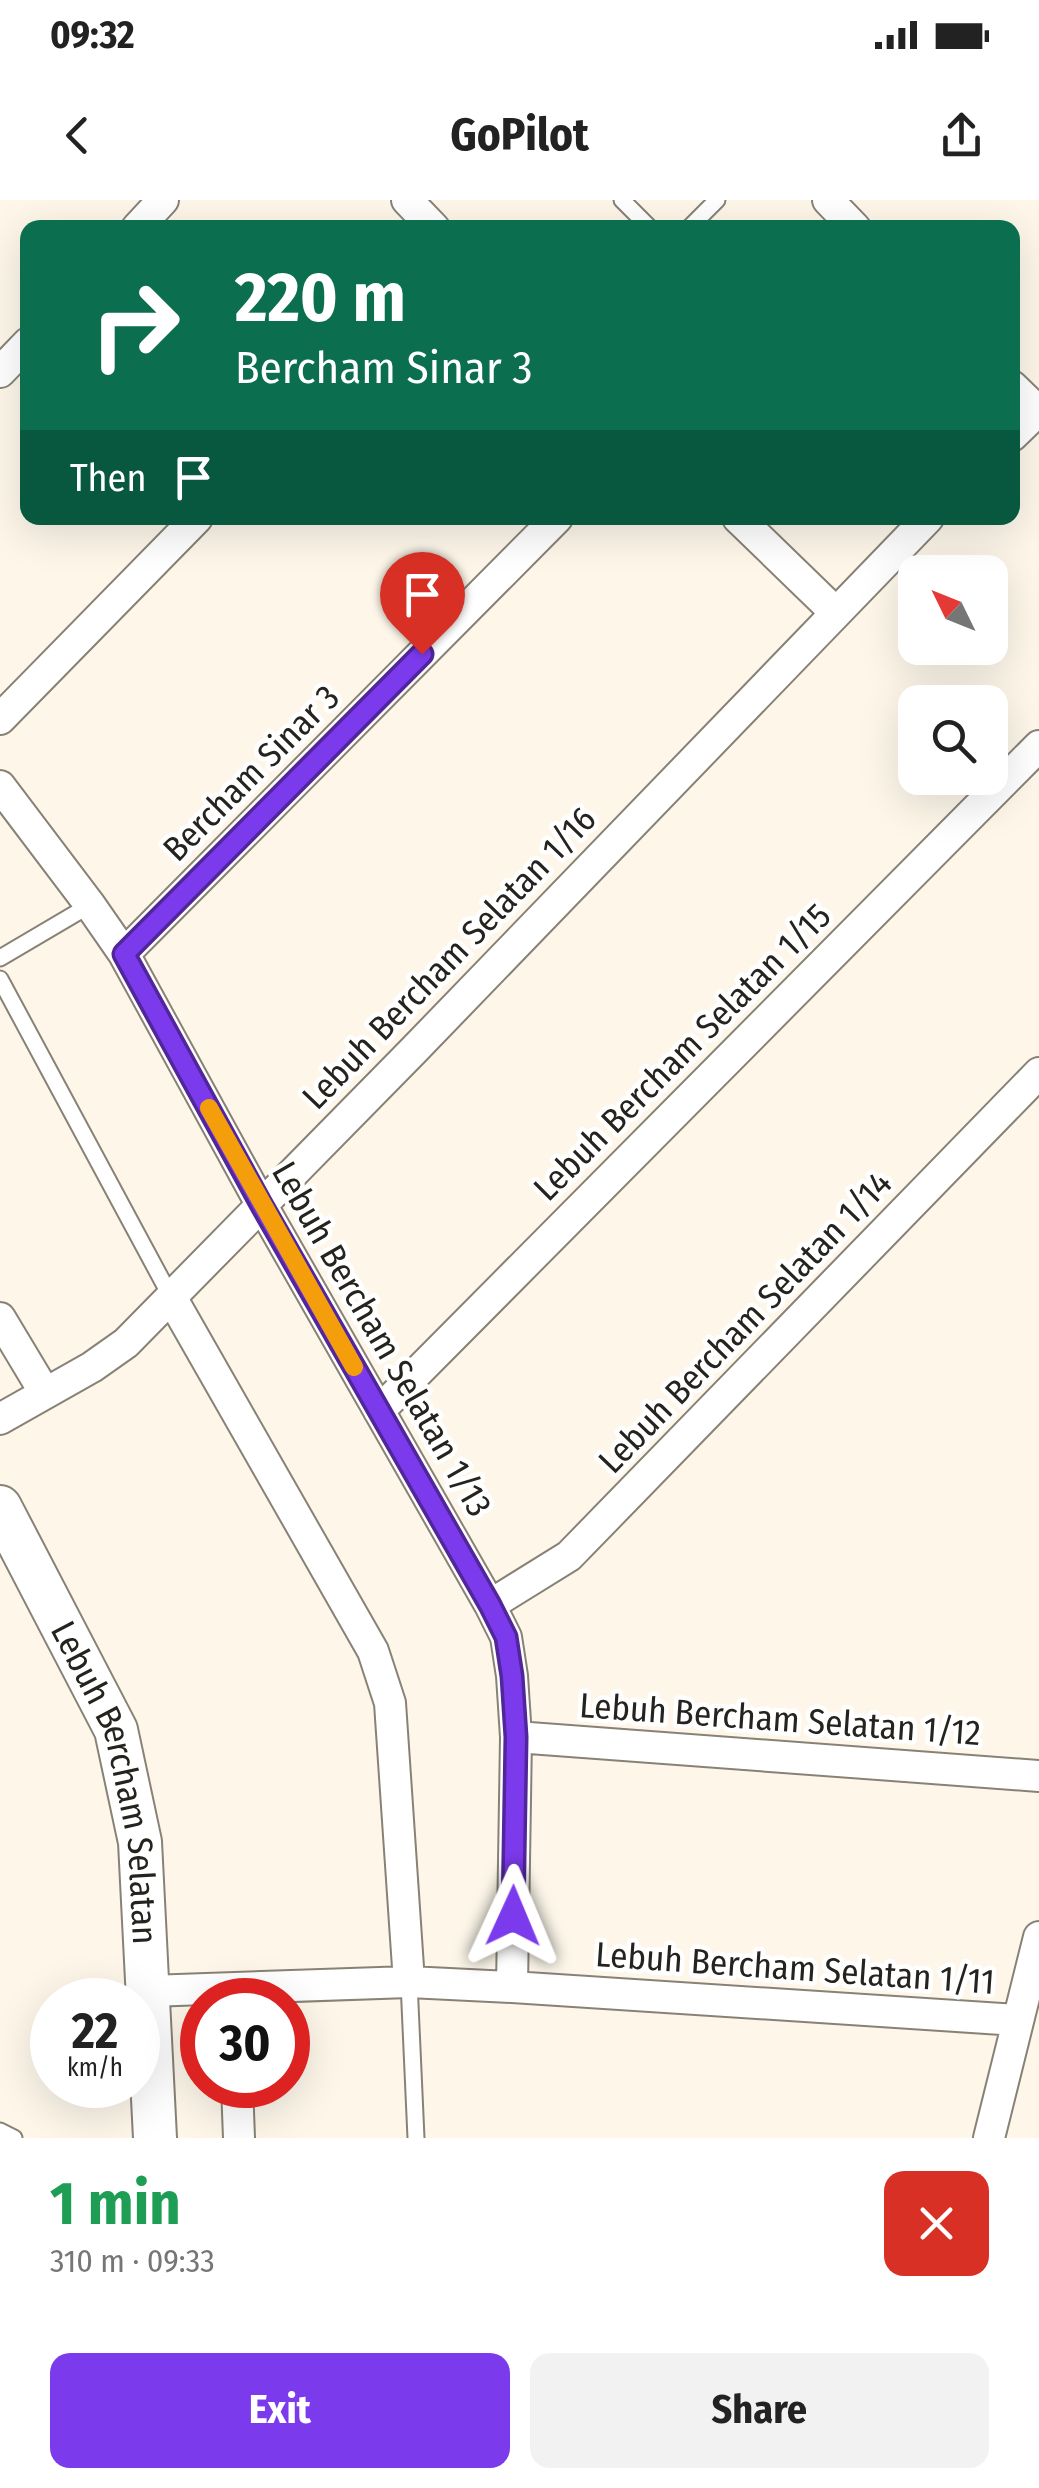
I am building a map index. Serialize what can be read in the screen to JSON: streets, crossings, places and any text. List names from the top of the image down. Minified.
{"streets":{"street":["Bercham Sinar 3","Lebuh Bercham Selatan 1/16","Lebuh Bercham Selatan 1/15","Lebuh Bercham Selatan 1/14","Lebuh Bercham Selatan 1/13","Lebuh Bercham Selatan 1/12","Lebuh Bercham Selatan","Lebuh Bercham Selatan 1/11"]},"crossings":[["Bercham Sinar 3","Lebuh Bercham Selatan 1/13"],["Lebuh Bercham Selatan 1/16","Lebuh Bercham Selatan 1/13"],["Lebuh Bercham Selatan 1/15","Lebuh Bercham Selatan 1/13"],["Lebuh Bercham Selatan 1/14","Lebuh Bercham Selatan 1/13"],["Lebuh Bercham Selatan 1/13","Lebuh Bercham Selatan 1/12"],["Lebuh Bercham Selatan 1/13","Lebuh Bercham Selatan 1/11"]],"north":"top left","page":{"status":"09:32","header":"GoPilot","turn":["220 m","Bercham Sinar 3"],"then":"Then","speed":"22 km/h","limit":"30","heading":["1 min","310 m · 09:33"],"buttons":["Exit","Share"]}}
